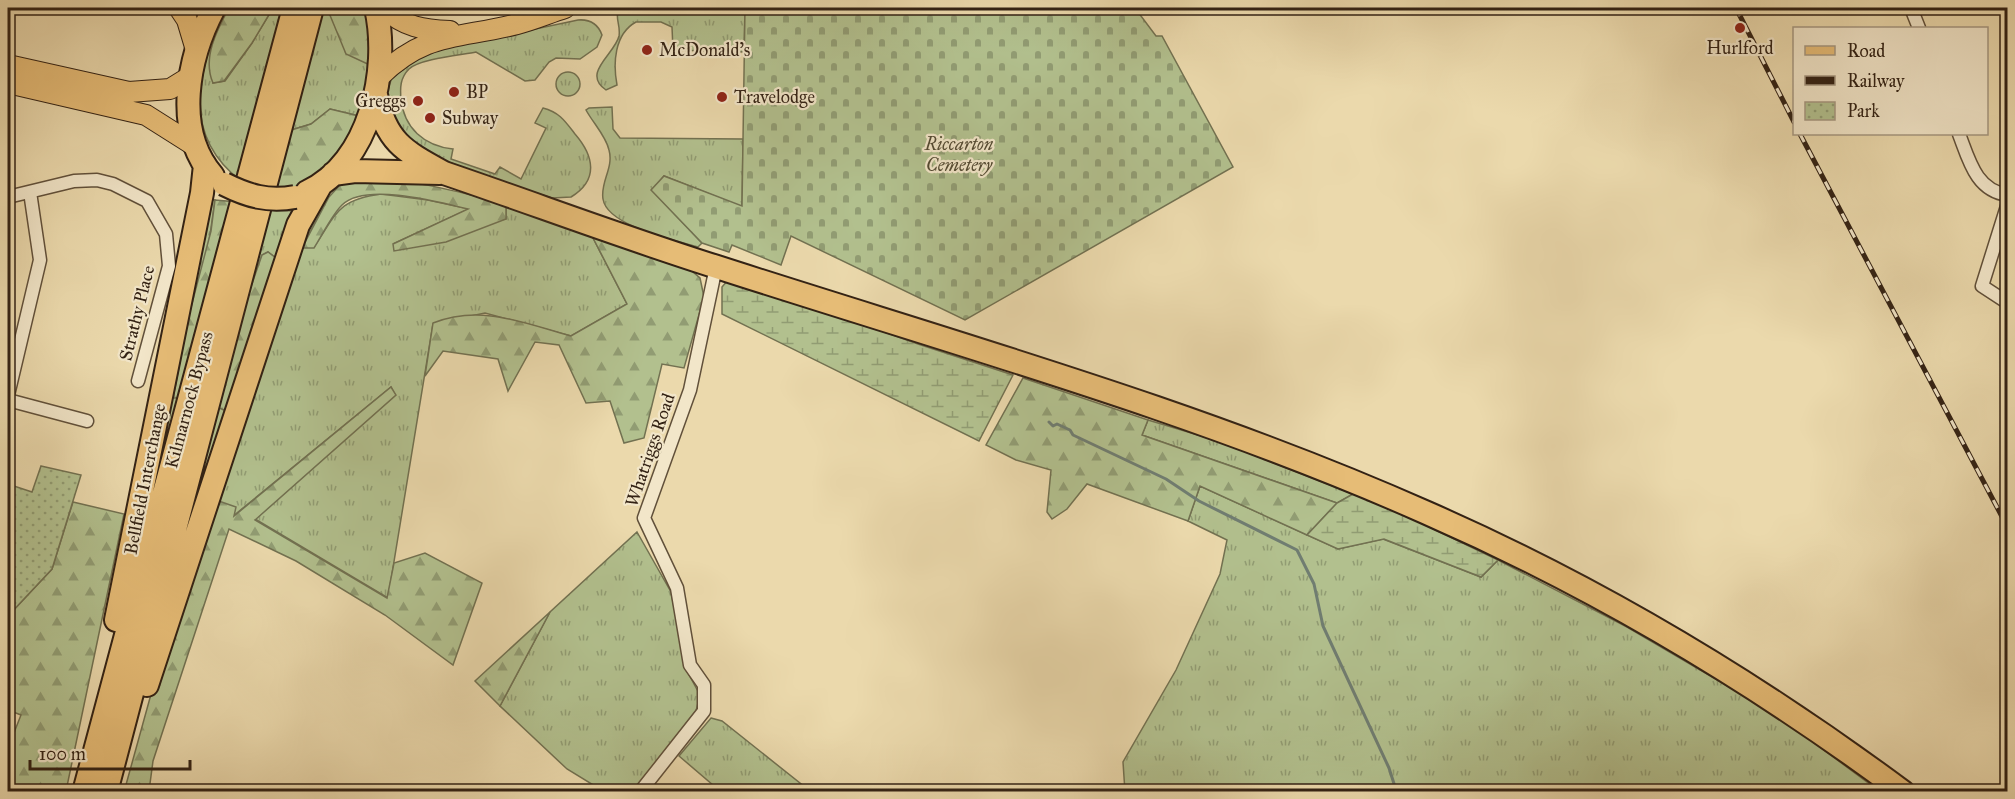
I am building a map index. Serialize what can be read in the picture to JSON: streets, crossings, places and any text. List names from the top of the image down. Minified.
{"streets":{"highway":["Kilmarnock Bypass","Bellfield Interchange"],"street":["Strathy Place","Whatriggs Road"]},"crossings":[["Kilmarnock Bypass","Bellfield Interchange"]],"parks":["Riccarton Cemetery"],"places":["Hurlford","McDonald's","BP","Travelodge","Greggs","Subway"],"legend":["Road","Railway","Park"],"scale_bar":"100 m"}
